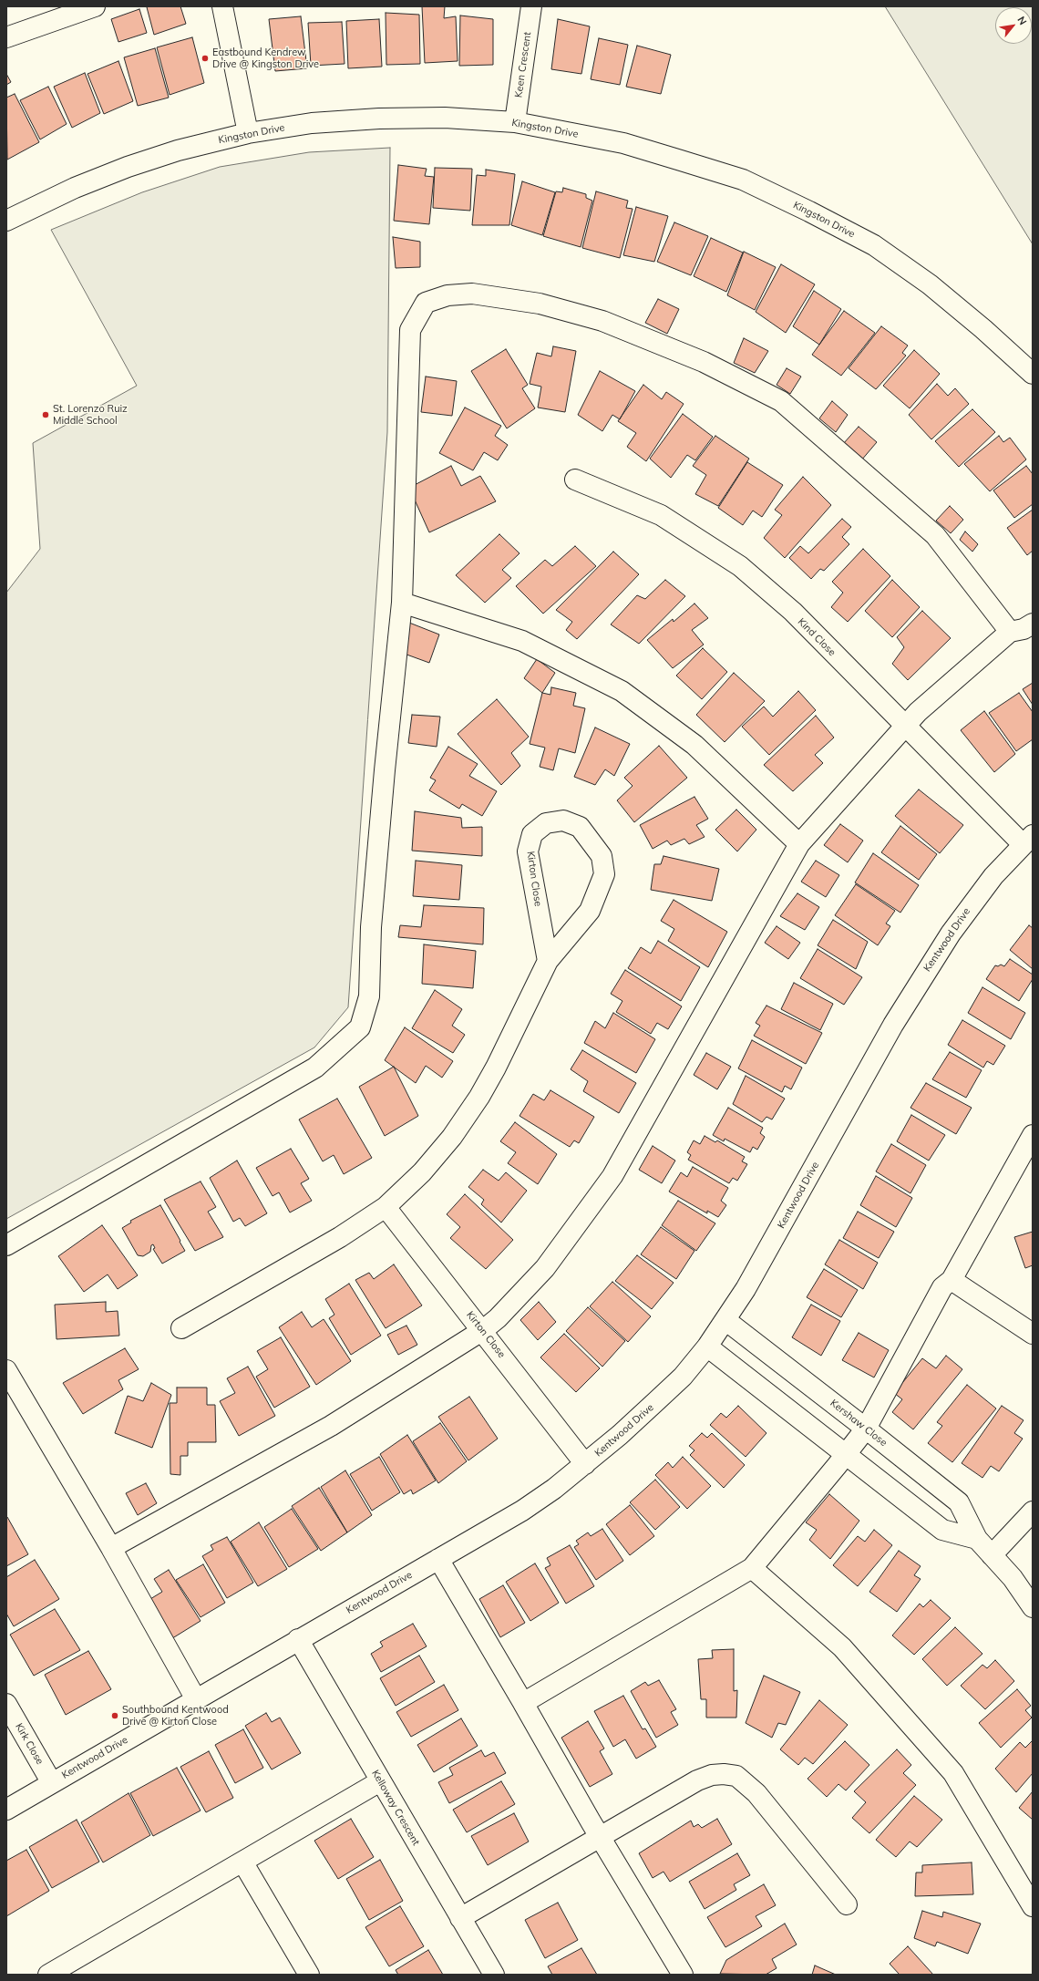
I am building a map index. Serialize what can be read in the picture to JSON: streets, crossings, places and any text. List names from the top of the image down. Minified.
{"streets":{"street":["Keen Crescent","Kingston Drive","Kind Close","Kirton Close","Kentwood Drive","Kershaw Close","Kirk Close","Kelloway Crescent"]},"crossings":[["Keen Crescent","Kingston Drive"],["Kind Close","Kentwood Drive"],["Kirton Close","Kentwood Drive"],["Kentwood Drive","Kershaw Close"],["Kentwood Drive","Kirk Close"],["Kentwood Drive","Kelloway Crescent"]],"places":["Eastbound Kendrew Drive @ Kingston Drive","St. Lorenzo Ruiz Middle School","Southbound Kentwood Drive @ Kirton Close"],"north":"top right"}
